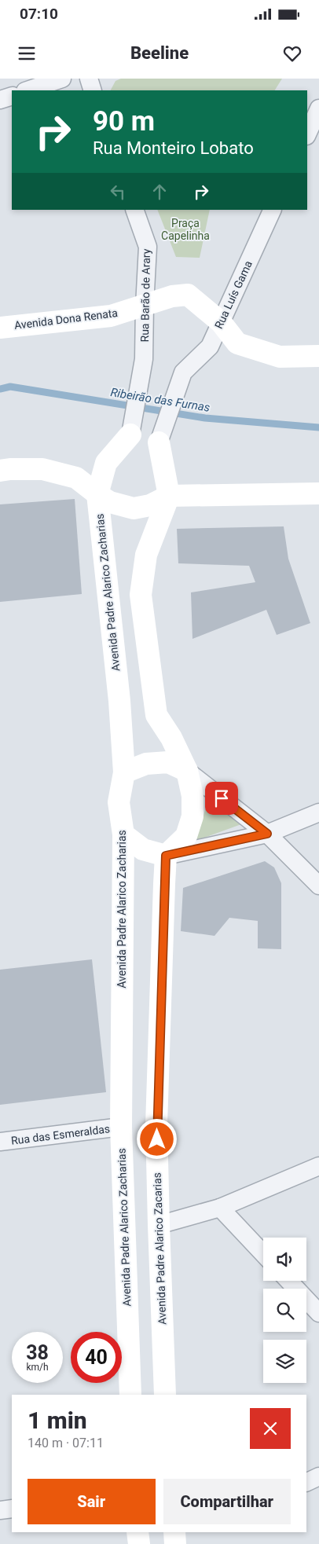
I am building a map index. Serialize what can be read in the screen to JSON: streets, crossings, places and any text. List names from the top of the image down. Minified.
{"streets":{"street":["Rua Luís Gama","Rua Barão de Arary","Avenida Dona Renata","Avenida Padre Alarico Zacharias","Rua das Esmeraldas","Avenida Padre Alarico Zacarias"]},"crossings":[["Rua Luís Gama","Avenida Dona Renata"],["Rua Barão de Arary","Avenida Dona Renata"],["Rua Barão de Arary","Avenida Padre Alarico Zacharias"],["Avenida Padre Alarico Zacharias","Rua das Esmeraldas"],["Avenida Padre Alarico Zacharias","Avenida Padre Alarico Zacarias"]],"water":["Ribeirão das Furnas"],"parks":["Praça Capelinha"],"page":{"status":"07:10","header":"Beeline","turn":["90 m","Rua Monteiro Lobato"],"speed":"38 km/h","limit":"40","heading":["1 min","140 m · 07:11"],"buttons":["Sair","Compartilhar"]}}
